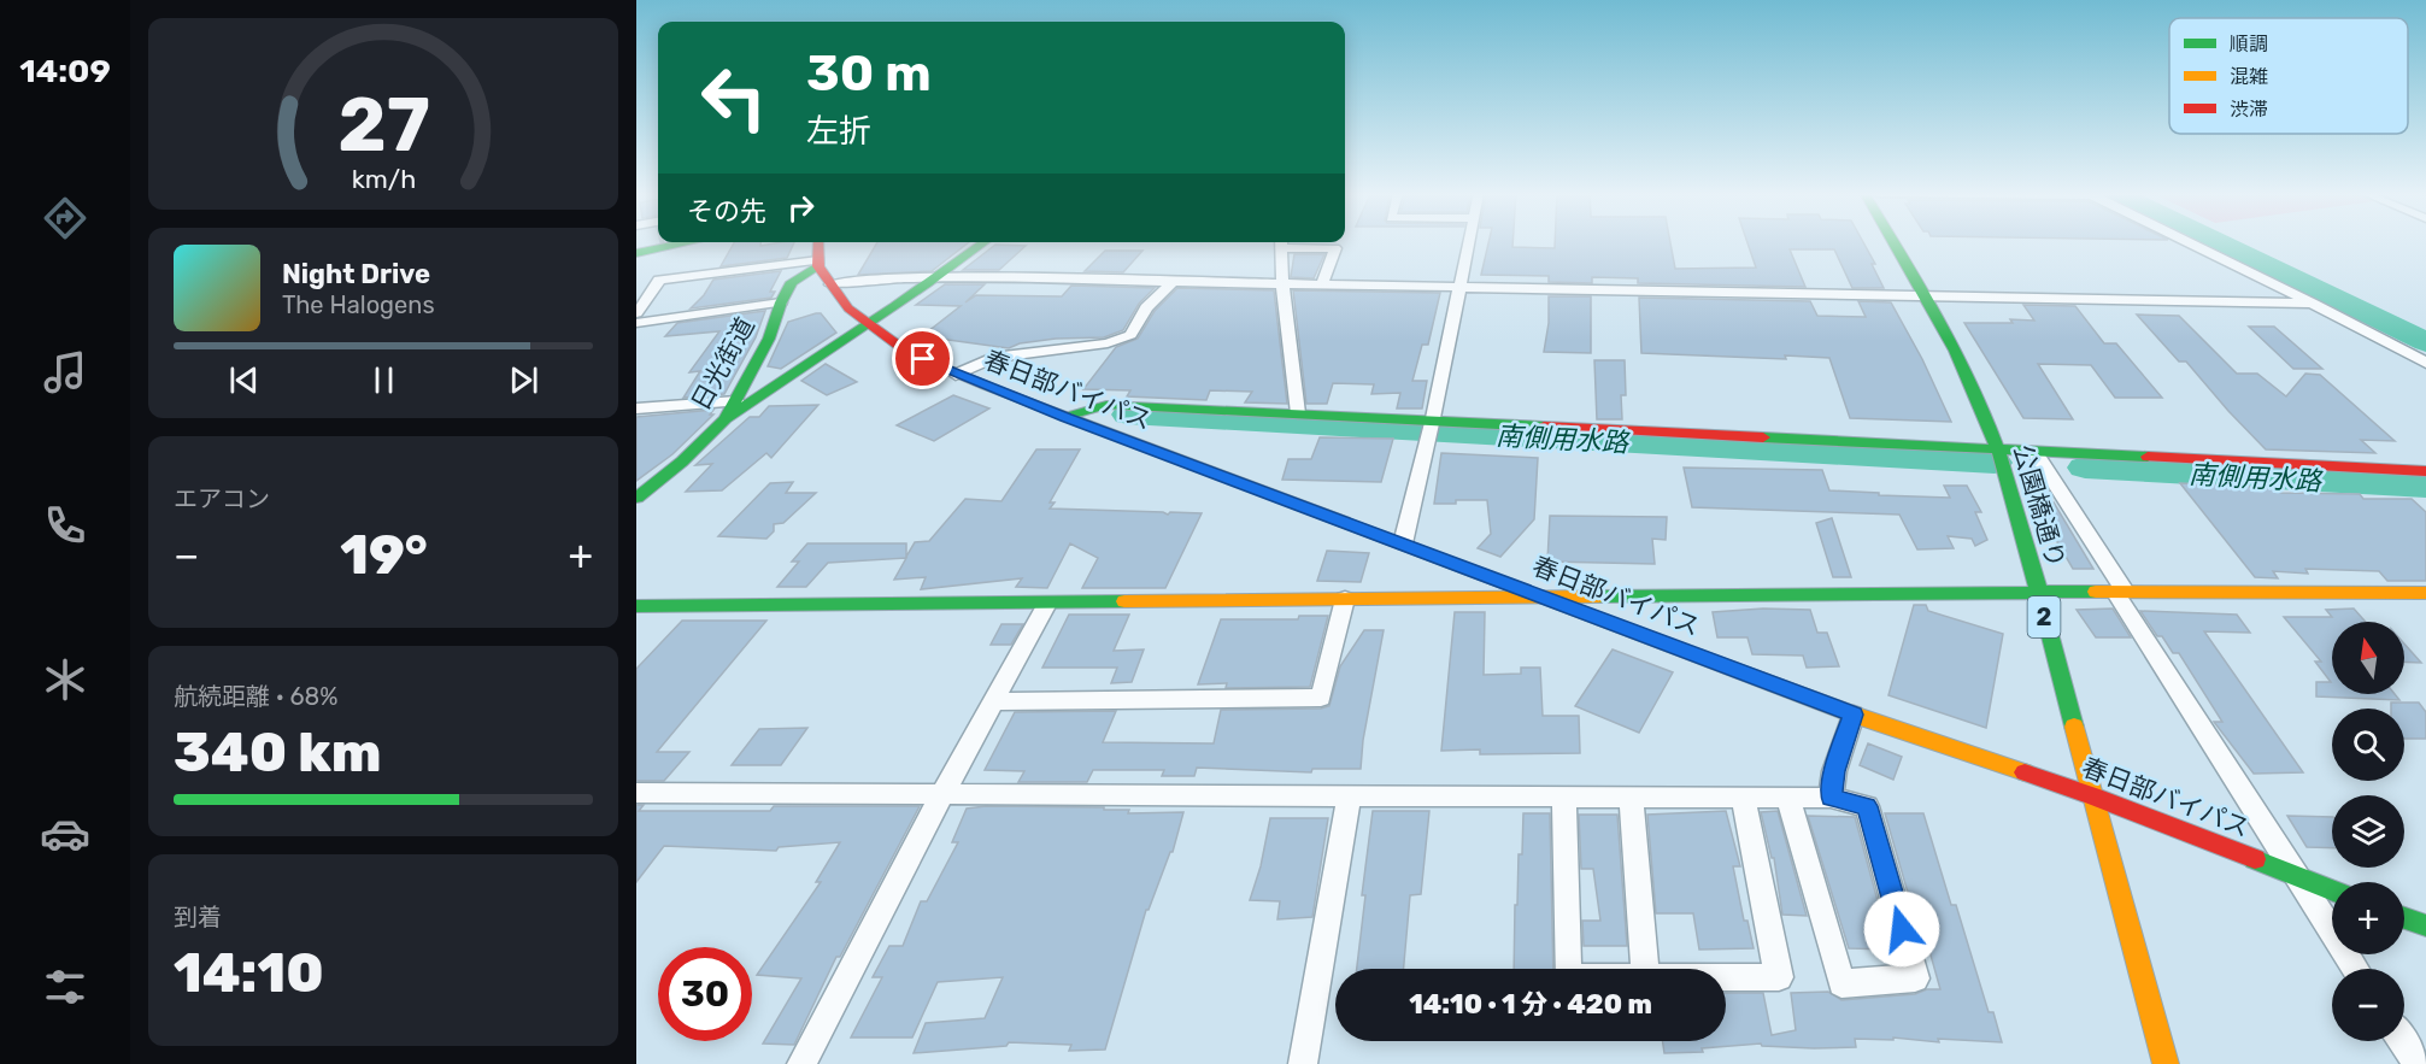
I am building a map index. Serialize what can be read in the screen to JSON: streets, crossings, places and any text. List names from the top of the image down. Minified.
{"streets":{"main road":["日光街道","春日部バイパス","公園橋通り","2"]},"crossings":[["日光街道","春日部バイパス"],["春日部バイパス","公園橋通り"]],"water":["南側用水路"],"legend":["順調","混雑","渋滞"],"north":"top","page":{"tabs":"14:09","turn":["30 m","左折"],"then":"その先","song":["Night Drive","The Halogens"],"tile":["エアコン",["航続距離 · 68%","340 km"],["到着","14:10"]],"heat":["−","19°","+"],"map_buttons":["+","−"],"limit":"30","trip":"14:10 · 1 分 · 420 m","gauge":["27","km/h"]}}
